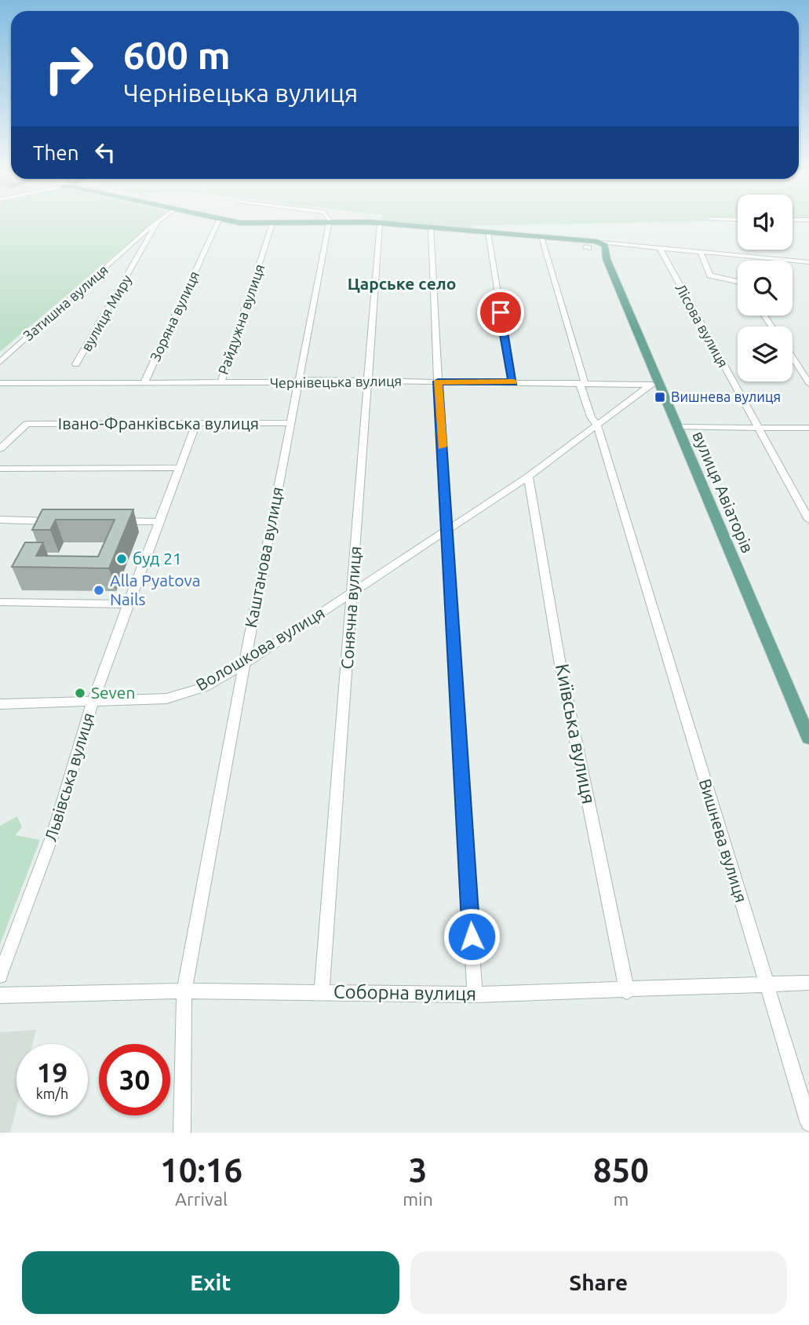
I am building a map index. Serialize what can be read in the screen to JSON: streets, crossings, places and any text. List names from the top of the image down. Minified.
{"streets":{"main road":["вулиця Авіаторів"],"street":["Затишна вулиця","вулиця Миру","Зоряна вулиця","Райдужна вулиця","Лісова вулиця","Чернівецька вулиця","Івано-Франківська вулиця","Каштанова вулиця","Сонячна вулиця","Волошкова вулиця","Київська вулиця","Львівська вулиця","Вишнева вулиця","Соборна вулиця"]},"crossings":[["Зоряна вулиця","Чернівецька вулиця"],["Райдужна вулиця","Чернівецька вулиця"],["Чернівецька вулиця","вулиця Авіаторів"],["Чернівецька вулиця","Каштанова вулиця"],["Чернівецька вулиця","Сонячна вулиця"],["Чернівецька вулиця","Волошкова вулиця"],["Чернівецька вулиця","Вишнева вулиця"],["Івано-Франківська вулиця","Каштанова вулиця"],["Івано-Франківська вулиця","Львівська вулиця"],["вулиця Авіаторів","Волошкова вулиця"],["Каштанова вулиця","Волошкова вулиця"],["Каштанова вулиця","Соборна вулиця"],["Сонячна вулиця","Волошкова вулиця"],["Сонячна вулиця","Соборна вулиця"],["Волошкова вулиця","Київська вулиця"],["Волошкова вулиця","Львівська вулиця"],["Волошкова вулиця","Вишнева вулиця"],["Київська вулиця","Соборна вулиця"],["Вишнева вулиця","Соборна вулиця"]],"districts":["Царське село"],"places":{"transit":["Вишнева вулиця"],"other":["буд 21","Alla Pyatova Nails","Seven"]},"page":{"turn":["600 m","Чернівецька вулиця"],"then":"Then","speed":"19 km/h","limit":"30","eta":["10:16","Arrival","3","min","850","m"],"buttons":["Exit","Share"]}}
